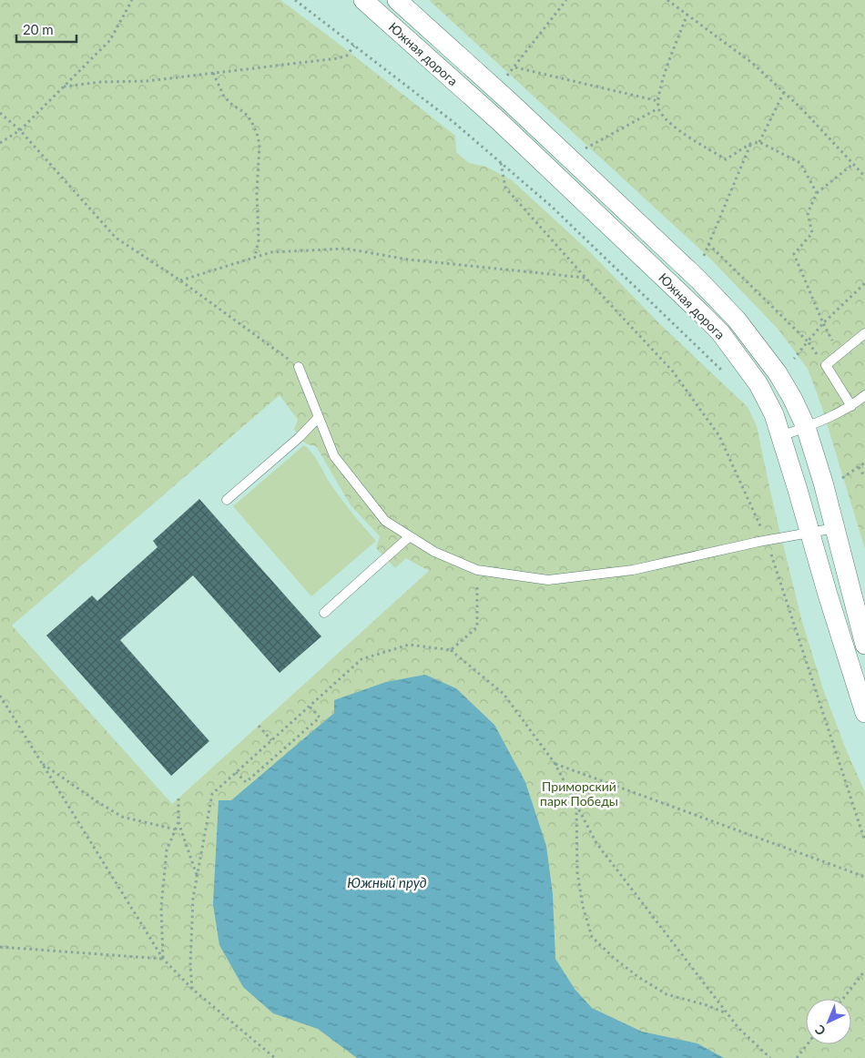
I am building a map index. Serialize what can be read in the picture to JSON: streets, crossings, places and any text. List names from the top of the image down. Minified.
{"streets":{"street":["Южная дорога"]},"water":["Южный пруд"],"parks":["Приморский парк Победы"],"scale_bar":"20 m","north":"bottom left"}
